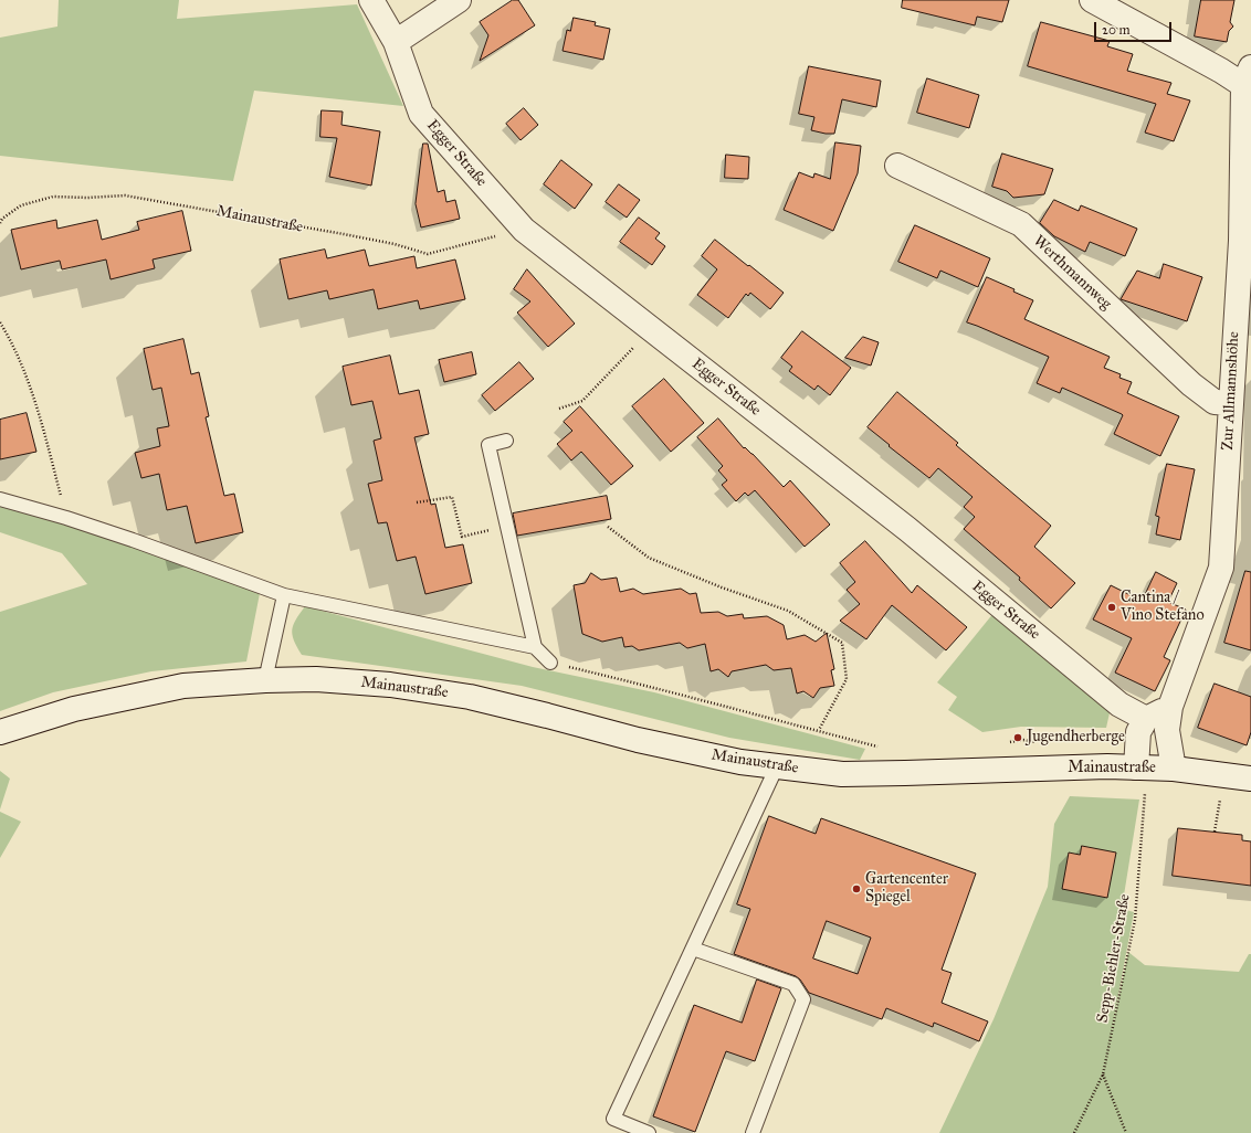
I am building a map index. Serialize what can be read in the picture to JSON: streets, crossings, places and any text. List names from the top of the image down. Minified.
{"streets":{"street":["Egger Straße","Mainaustraße","Werthmannweg","Zur Allmannshöhe"],"path":["Sepp-Biehler-Straße"]},"crossings":[["Egger Straße","Mainaustraße"],["Mainaustraße","Zur Allmannshöhe"],["Werthmannweg","Zur Allmannshöhe"]],"places":["Cantina / Vino Stefano","Jugendherberge","Gartencenter Spiegel"],"scale_bar":"20 m"}
